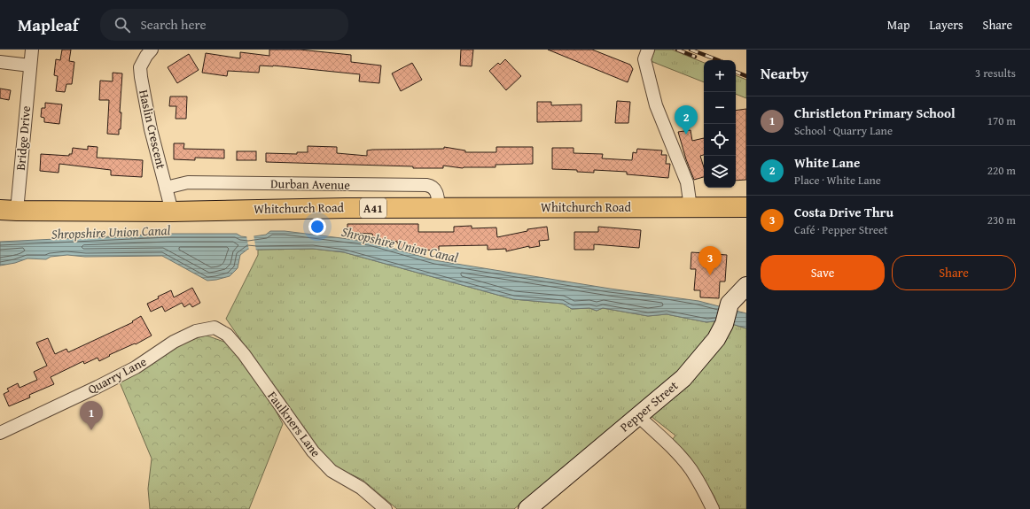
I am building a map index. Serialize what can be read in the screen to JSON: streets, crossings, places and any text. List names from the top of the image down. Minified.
{"streets":{"highway":["Whitchurch Road","A41"],"street":["Haslin Crescent","Bridge Drive","Durban Avenue","Quarry Lane","Pepper Street","Faulkners Lane"]},"crossings":[["Haslin Crescent","Durban Avenue"],["Haslin Crescent","Whitchurch Road"],["Bridge Drive","Whitchurch Road"],["Durban Avenue","Whitchurch Road"],["Quarry Lane","Faulkners Lane"]],"water":["Shropshire Union Canal"],"page":{"header":"Mapleaf","search":"Search here","nav":["Map","Layers","Share"],"heading":["Nearby","3 results"],"map_buttons":["+","−"],"list":[{"mark":"1","name":"Christleton Primary School","note":"School · Quarry Lane","value":"170 m"},{"mark":"2","name":"White Lane","note":"Place · White Lane","value":"220 m"},{"mark":"3","name":"Costa Drive Thru","note":"Café · Pepper Street","value":"230 m"}],"pins":["2","3","1"],"buttons":["Save","Share"]}}
